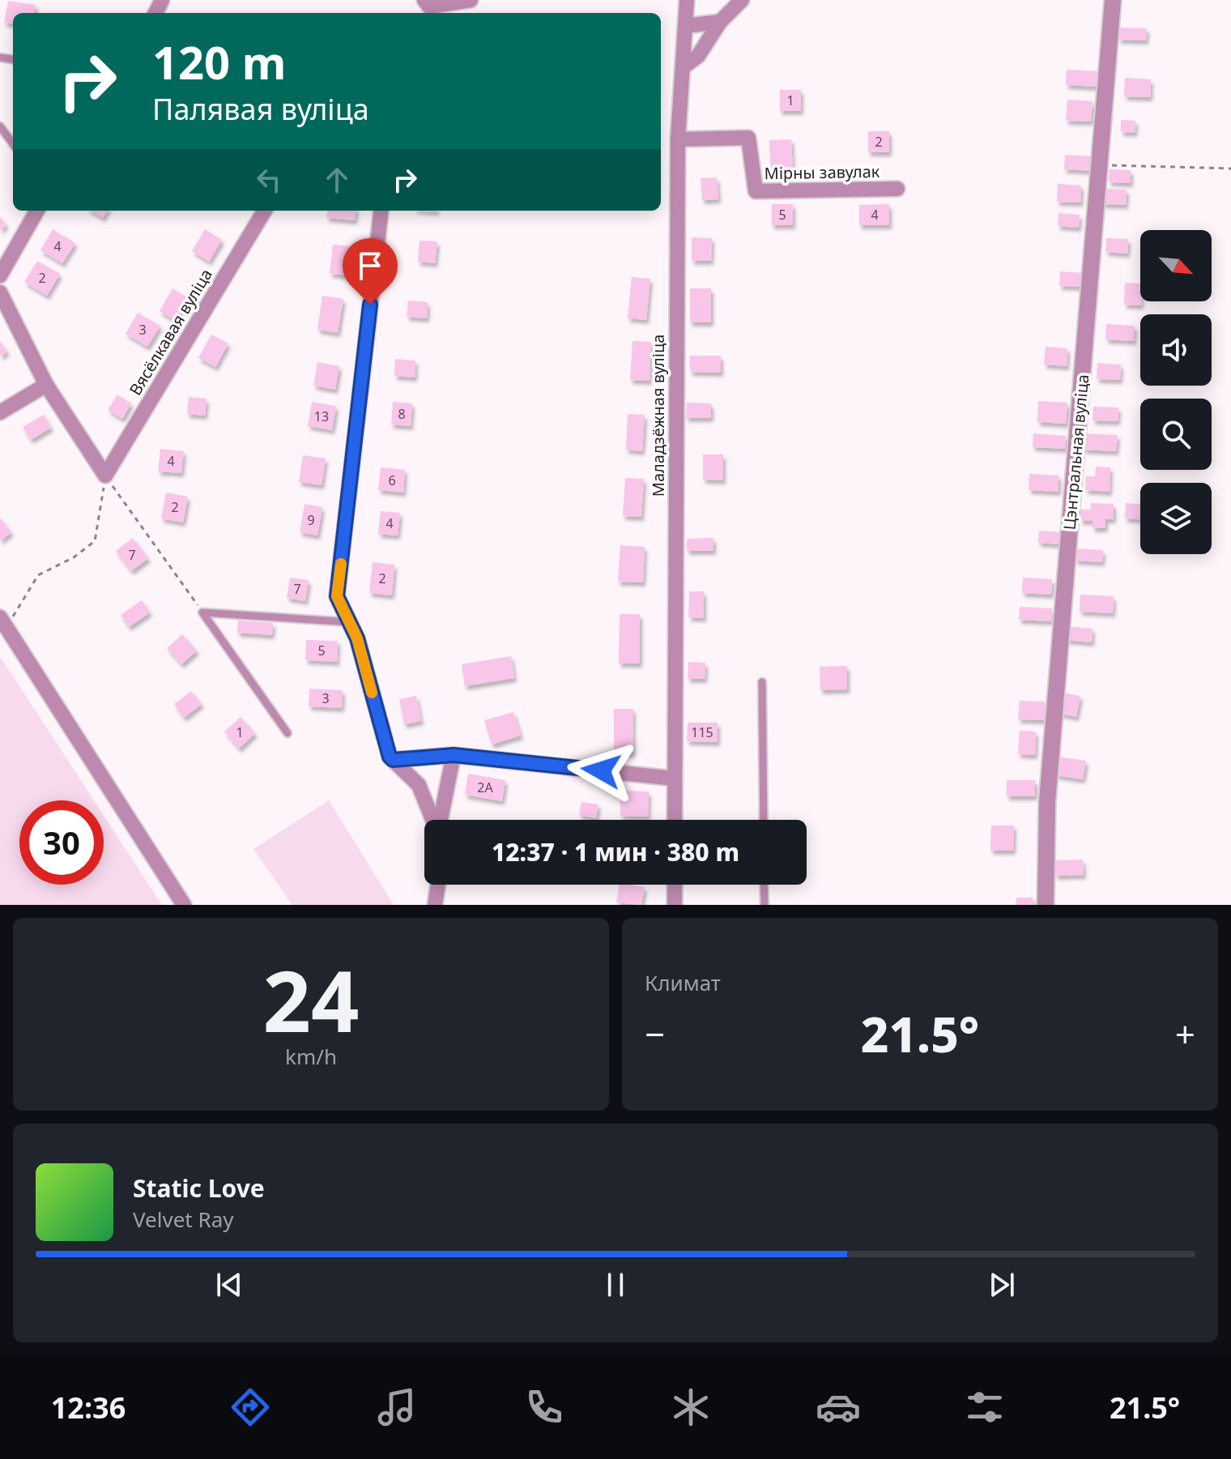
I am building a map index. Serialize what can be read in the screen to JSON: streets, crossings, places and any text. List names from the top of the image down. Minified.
{"streets":{"street":["Мірны завулак","Вясёлкавая вуліца","Маладзёжная вуліца","Цэнтральная вуліца"]},"crossings":[["Мірны завулак","Маладзёжная вуліца"]],"house_numbers":["1","2","5","4","4","2","3","8","13","4","6","2","9","4","7","2","7","5","3","1","115","2А"],"north":"bottom right","page":{"turn":["120 m","Палявая вуліца"],"limit":"30","trip":"12:37 · 1 мин · 380 m","tile":[["24","km/h"],"Климат"],"heat":["−","21.5°","+"],"song":["Static Love","Velvet Ray"],"tabs":["12:36","21.5°"]}}
